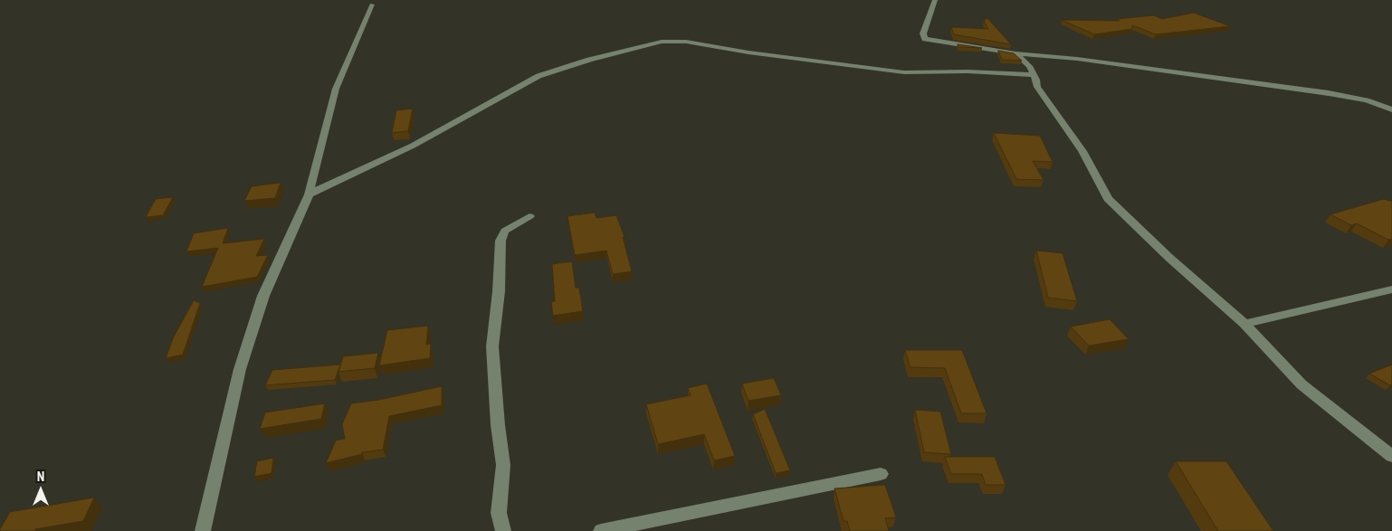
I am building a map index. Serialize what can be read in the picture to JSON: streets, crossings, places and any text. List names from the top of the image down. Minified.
{"north":"top"}
